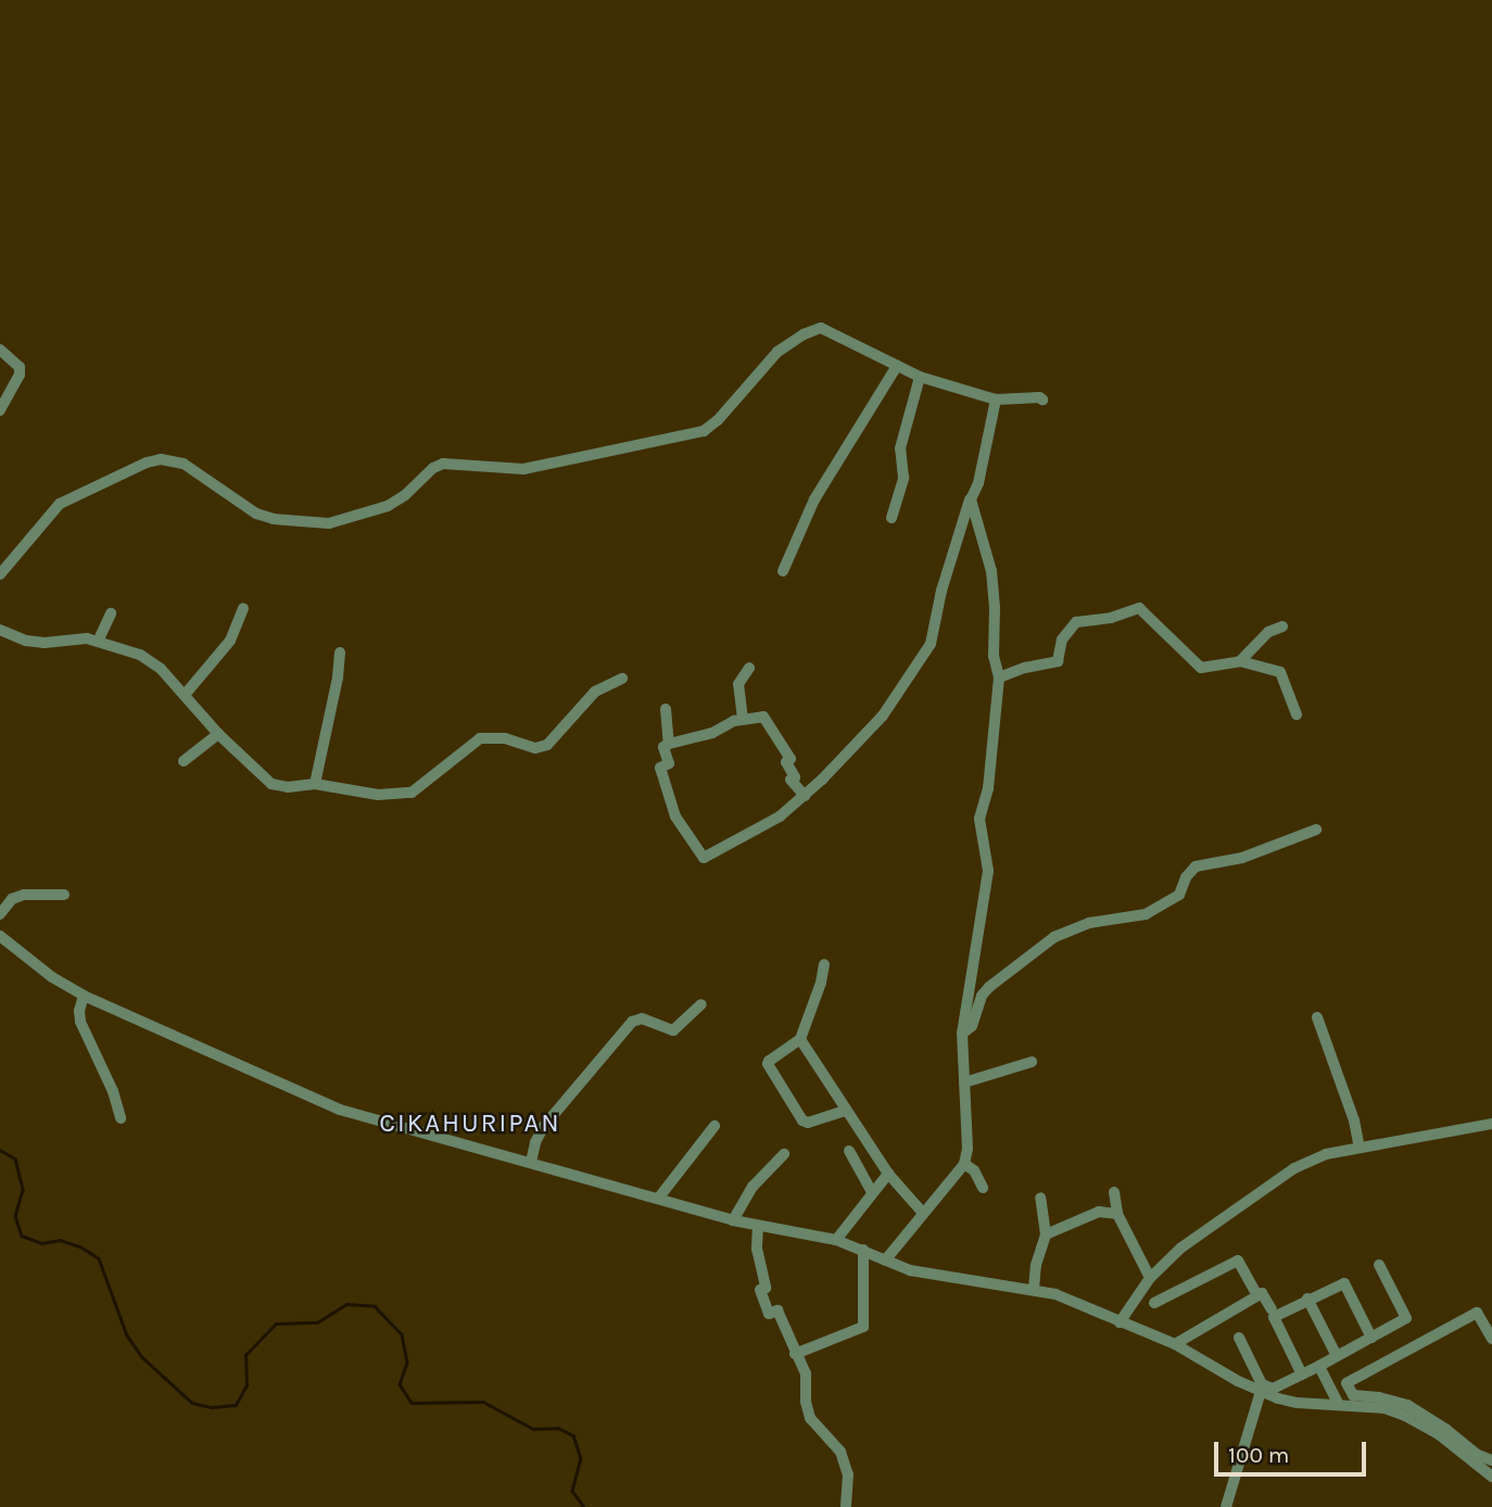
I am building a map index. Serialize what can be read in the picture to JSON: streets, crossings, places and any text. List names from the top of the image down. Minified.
{"districts":["CIKAHURIPAN"],"scale_bar":"100 m"}
